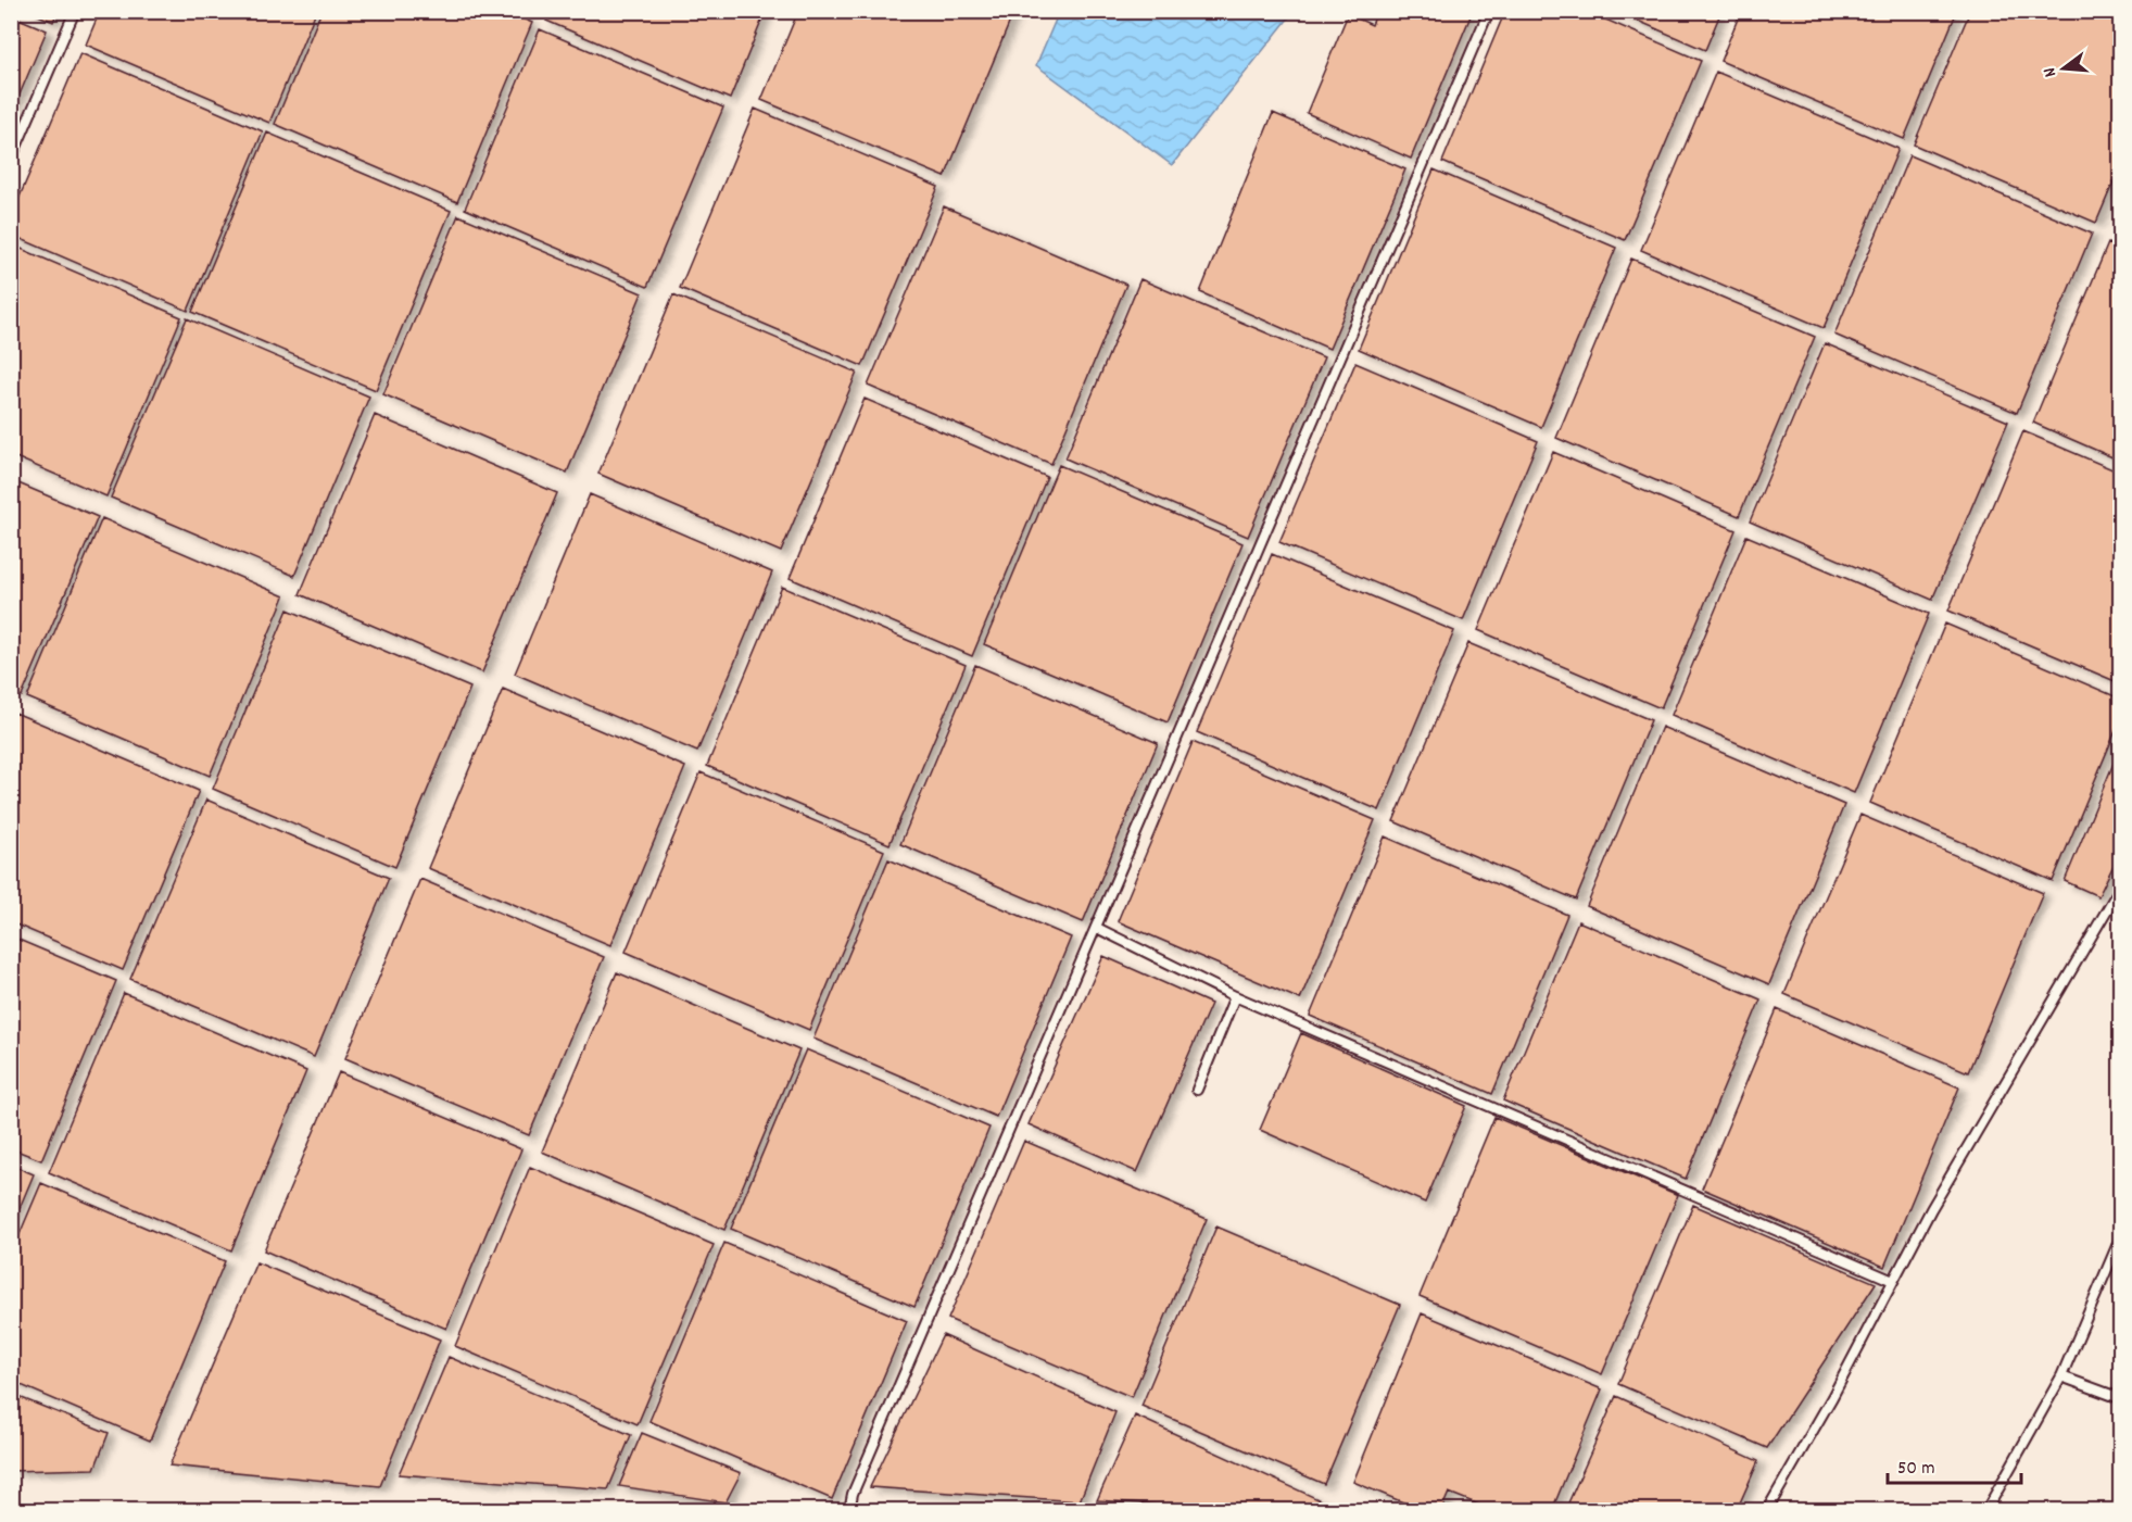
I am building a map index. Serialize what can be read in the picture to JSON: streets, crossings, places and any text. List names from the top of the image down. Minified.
{"scale_bar":"50 m","north":"left"}
